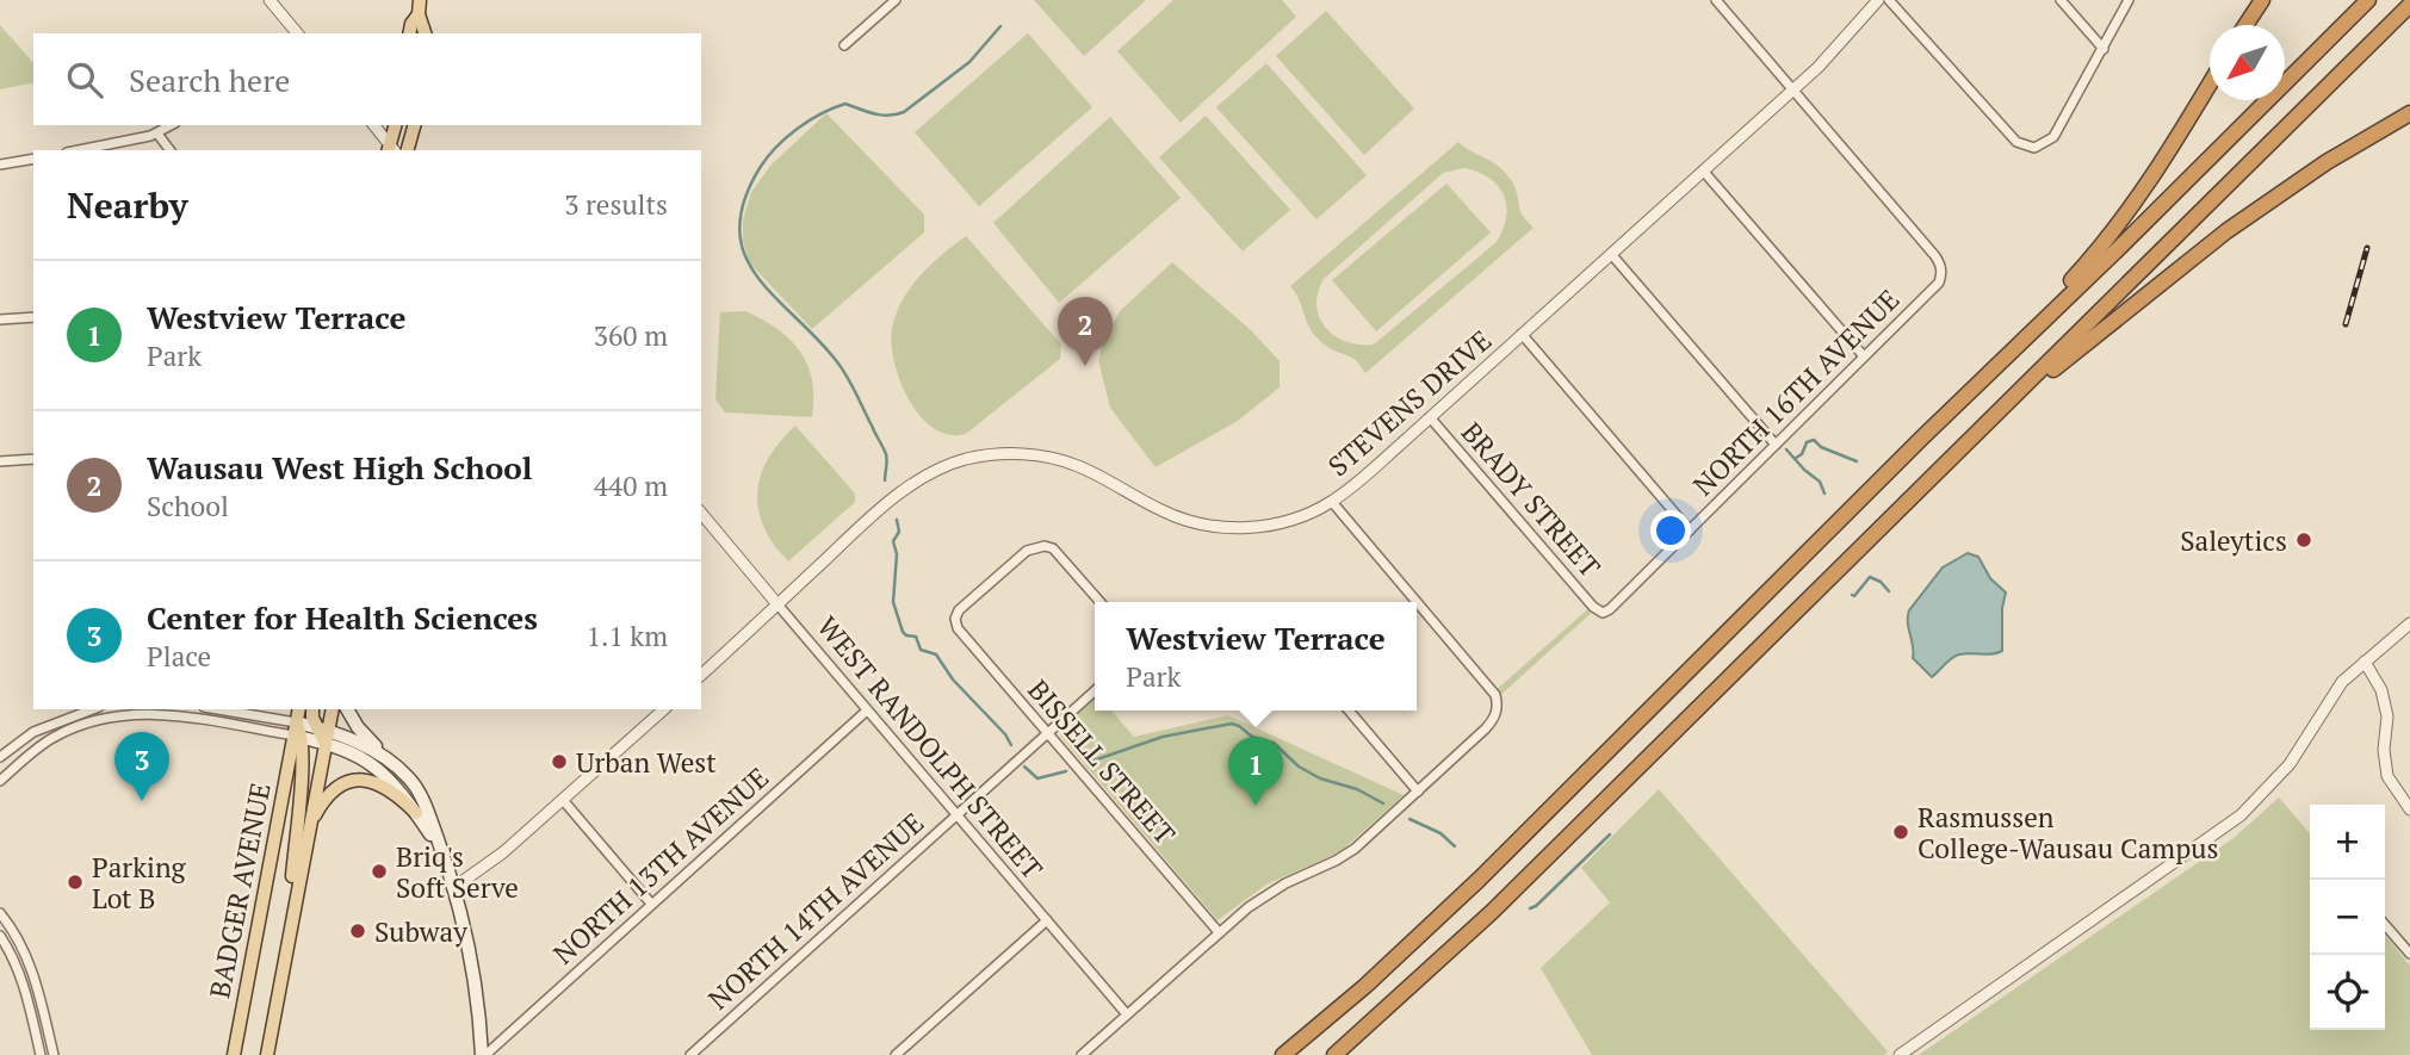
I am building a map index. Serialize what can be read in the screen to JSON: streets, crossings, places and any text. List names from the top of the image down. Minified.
{"streets":{"main road":["BADGER AVENUE"],"street":["NORTH 16TH AVENUE","STEVENS DRIVE","BRADY STREET","WEST RANDOLPH STREET","BISSELL STREET","NORTH 13TH AVENUE","NORTH 14TH AVENUE"]},"crossings":[["NORTH 16TH AVENUE","STEVENS DRIVE"],["NORTH 16TH AVENUE","BRADY STREET"],["STEVENS DRIVE","BRADY STREET"],["STEVENS DRIVE","WEST RANDOLPH STREET"],["WEST RANDOLPH STREET","NORTH 13TH AVENUE"],["WEST RANDOLPH STREET","NORTH 14TH AVENUE"],["BISSELL STREET","NORTH 14TH AVENUE"]],"places":["Saleytics","Urban West","Rasmussen College-Wausau Campus","Briq's Soft Serve","Parking Lot B","Subway"],"north":"bottom left","page":{"search":"Search here","heading":["Nearby","3 results"],"list":[{"mark":"1","name":"Westview Terrace","note":"Park","value":"360 m"},{"mark":"2","name":"Wausau West High School","note":"School","value":"440 m"},{"mark":"3","name":"Center for Health Sciences","note":"Place","value":"1.1 km"}],"pins":["2","3","1"],"popup":["Westview Terrace","Park"],"map_buttons":["+","−"]}}
